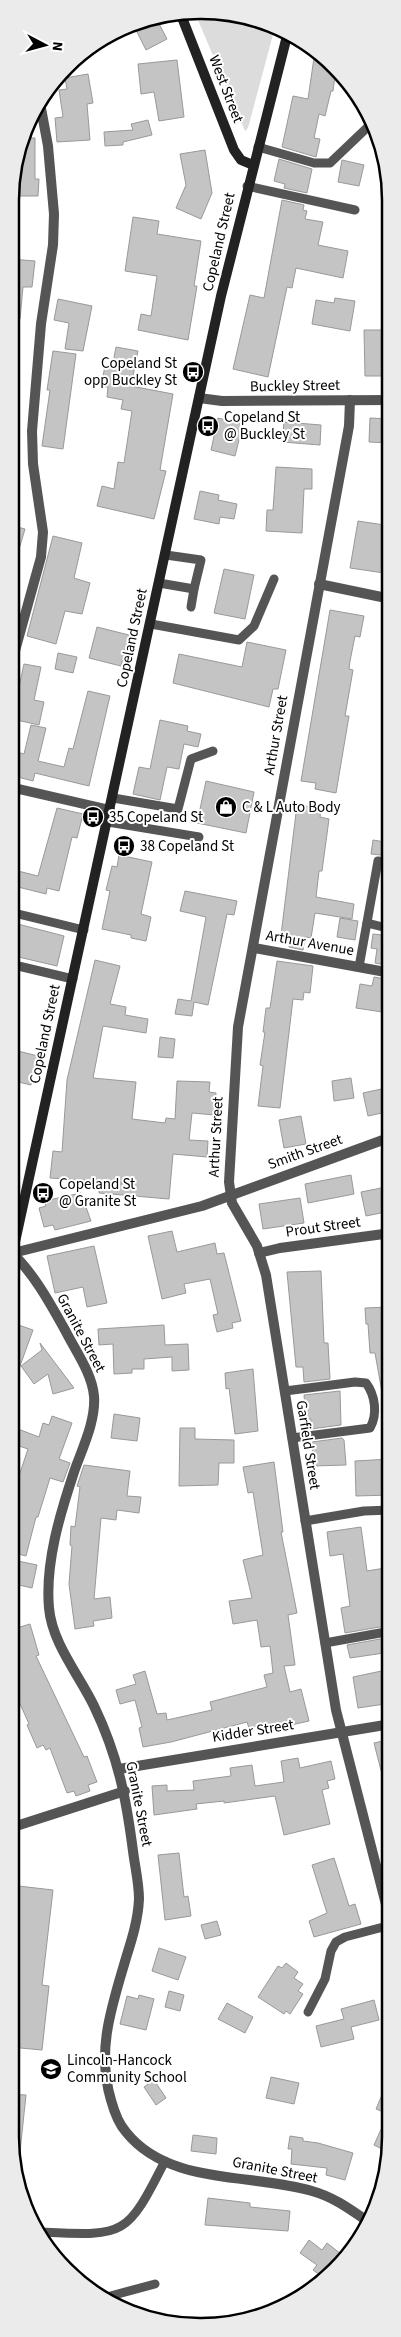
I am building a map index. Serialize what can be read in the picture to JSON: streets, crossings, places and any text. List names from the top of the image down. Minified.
{"streets":{"main road":["West Street","Copeland Street"],"street":["Buckley Street","Arthur Street","Arthur Avenue","Smith Street","Prout Street","Granite Street","Garfield Street","Kidder Street"]},"crossings":[["West Street","Copeland Street"],["Copeland Street","Buckley Street"],["Buckley Street","Arthur Street"],["Arthur Street","Arthur Avenue"],["Arthur Street","Smith Street"],["Arthur Street","Garfield Street"],["Smith Street","Garfield Street"],["Prout Street","Garfield Street"],["Granite Street","Kidder Street"],["Garfield Street","Kidder Street"]],"places":{"bus stop":["Copeland St opp Buckley St","Copeland St @ Buckley St","35 Copeland St","38 Copeland St","Copeland St @ Granite St"],"shop":["C & L Auto Body"],"school or university":["Lincoln-Hancock Community School"]},"north":"right"}
